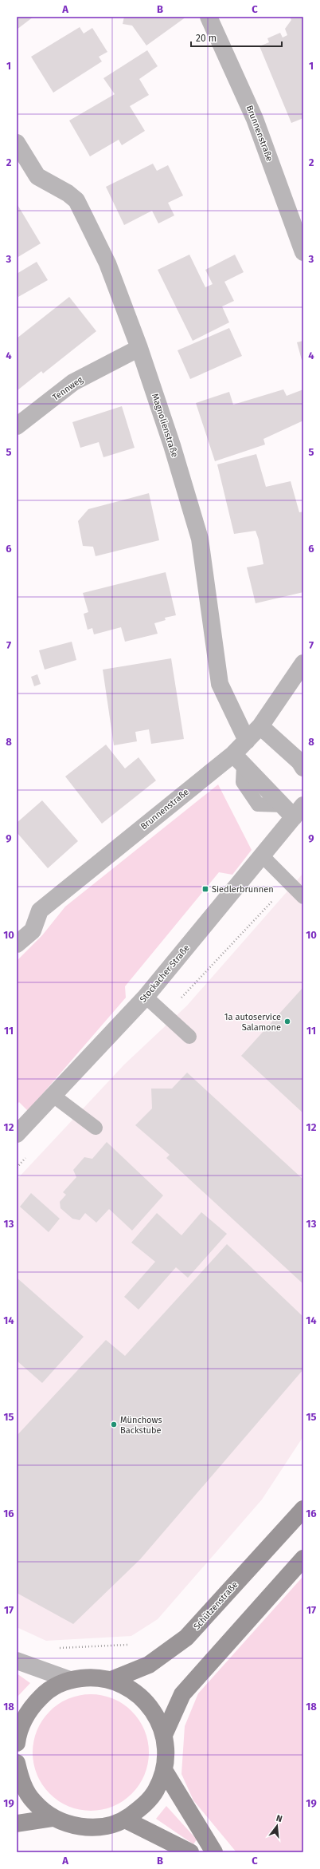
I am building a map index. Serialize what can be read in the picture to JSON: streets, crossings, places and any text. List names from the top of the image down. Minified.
{"streets":{"main road":["Schützenstraße"],"street":["Brunnenstraße","Tennweg","Magnolienstraße","Stockacher Straße"]},"crossings":[["Brunnenstraße","Magnolienstraße"],["Tennweg","Magnolienstraße"]],"places":{"transit":["Siedlerbrunnen"],"other":["1a autoservice Salamone","Münchows Backstube"]},"scale_bar":"20 m","north":"top","grid":{"columns":["A","B","C"],"rows":["1","2","3","4","5","6","7","8","9","10","11","12","13","14","15","16","17","18","19"]}}
